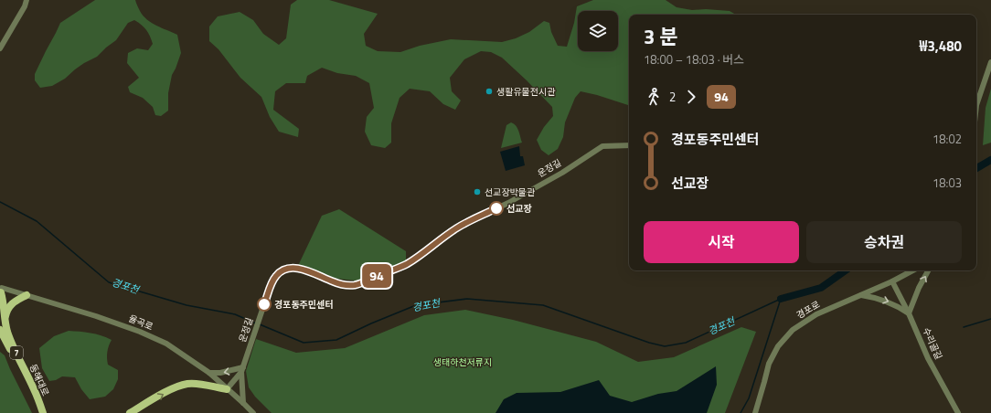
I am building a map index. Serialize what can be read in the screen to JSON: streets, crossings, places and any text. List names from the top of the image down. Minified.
{"streets":{"main road":["7","동해대로"],"street":["운정길","경포로","율곡로","수리골길"]},"crossings":[["운정길","율곡로"],["경포로","수리골길"],["율곡로","동해대로"],["7","동해대로"]],"water":["경포천"],"parks":["생태하천저류지"],"places":["생활유물전시관","선교장박물관","선교장","경포동주민센터"],"lines":["bus line 94"],"page":{"on_map":"94","heading":["3 분","18:00 – 18:03 · 버스","₩3,480"],"legs":["2","94"],"list":[{"name":"경포동주민센터","value":"18:02"},{"name":"선교장","value":"18:03"}],"buttons":["시작","승차권"]}}
